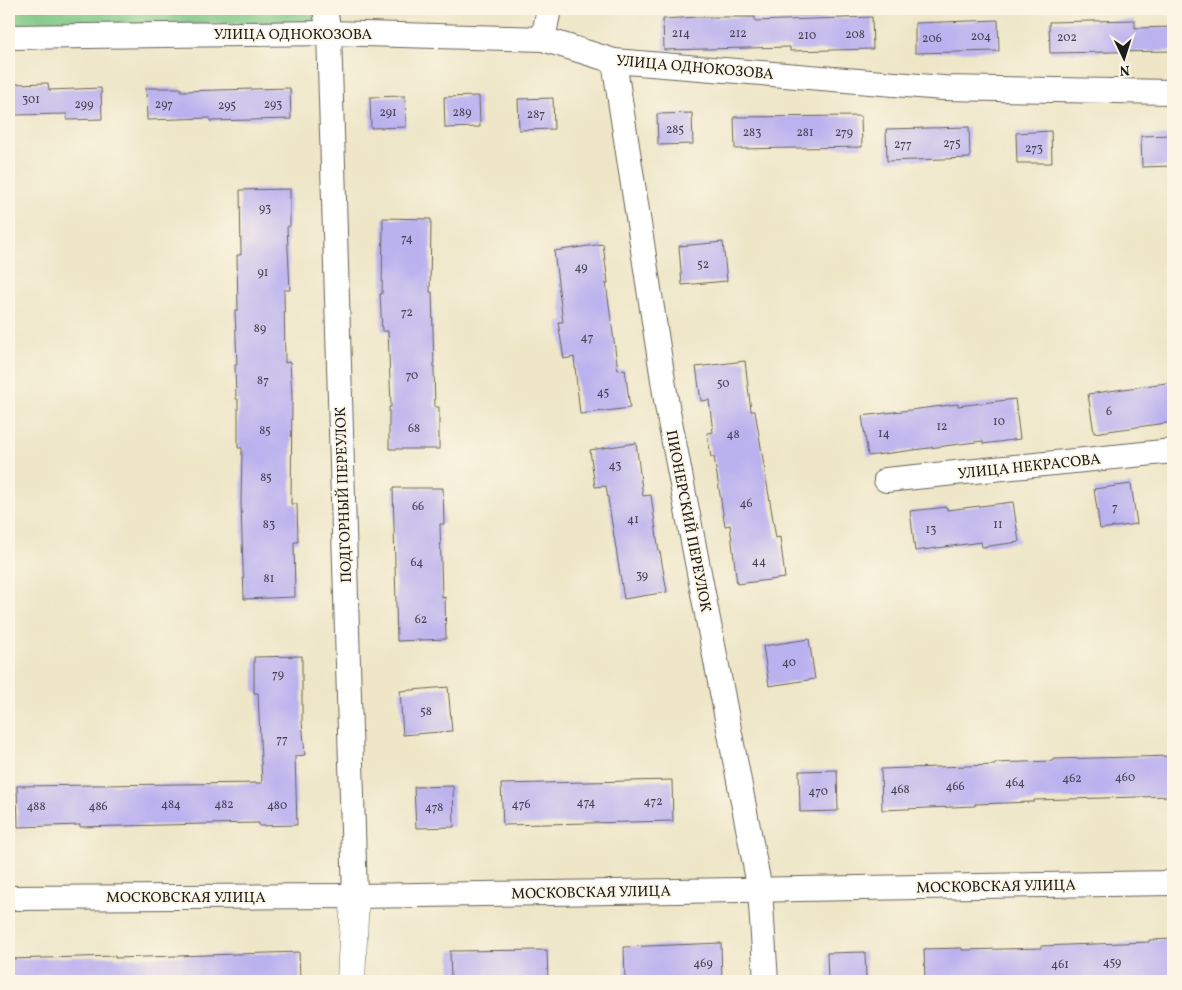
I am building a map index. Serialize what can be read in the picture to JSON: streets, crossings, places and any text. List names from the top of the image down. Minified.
{"streets":{"main road":["ПОДГОРНЫЙ ПЕРЕУЛОК"],"street":["УЛИЦА ОДНОКОЗОВА","УЛИЦА НЕКРАСОВА","ПИОНЕРСКИЙ ПЕРЕУЛОК","МОСКОВСКАЯ УЛИЦА"]},"crossings":[["УЛИЦА ОДНОКОЗОВА","ПОДГОРНЫЙ ПЕРЕУЛОК"],["УЛИЦА ОДНОКОЗОВА","ПИОНЕРСКИЙ ПЕРЕУЛОК"],["ПОДГОРНЫЙ ПЕРЕУЛОК","МОСКОВСКАЯ УЛИЦА"],["ПИОНЕРСКИЙ ПЕРЕУЛОК","МОСКОВСКАЯ УЛИЦА"]],"house_numbers":["214","212","208","210","204","202","206","301","299","297","293","295","291","289","287","285","283","281","279","275","277","273","93","74","52","49","91","72","89","47","70","87","50","45","6","10","12","68","85","14","48","43","85","46","66","7","41","83","11","13","44","64","39","81","62","40","79","58","77","460","462","464","466","468","470","472","474","484","482","476","480","488","486","478","459","469","461"],"north":"bottom"}
